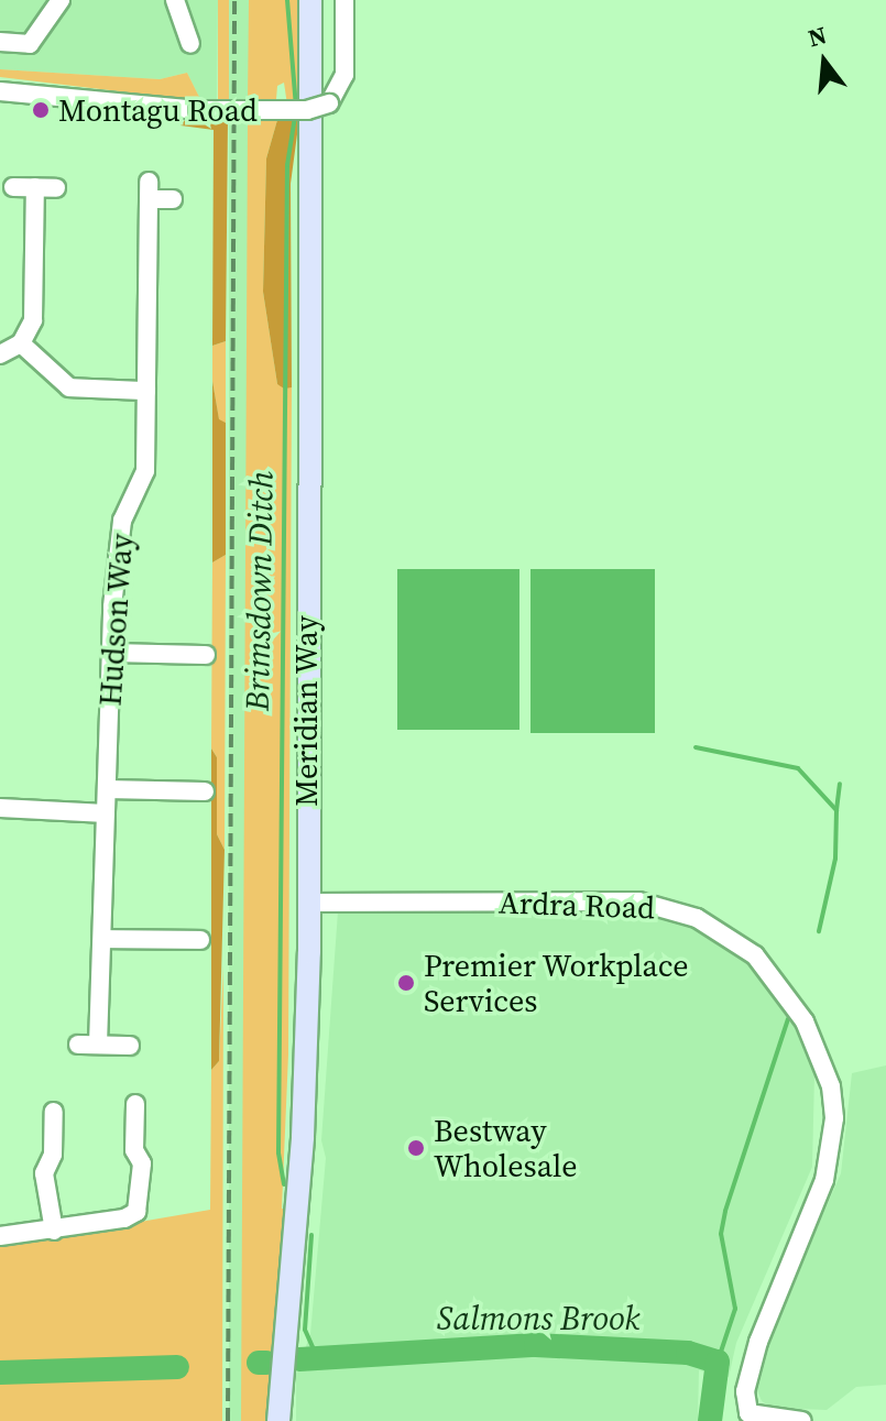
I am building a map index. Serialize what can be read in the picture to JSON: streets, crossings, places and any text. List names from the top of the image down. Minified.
{"streets":{"main road":["Meridian Way"],"street":["Hudson Way","Ardra Road"]},"crossings":[["Meridian Way","Ardra Road"]],"water":["Brimsdown Ditch","Salmons Brook"],"places":["Montagu Road","Premier Workplace Services","Bestway Wholesale"],"north":"top"}
